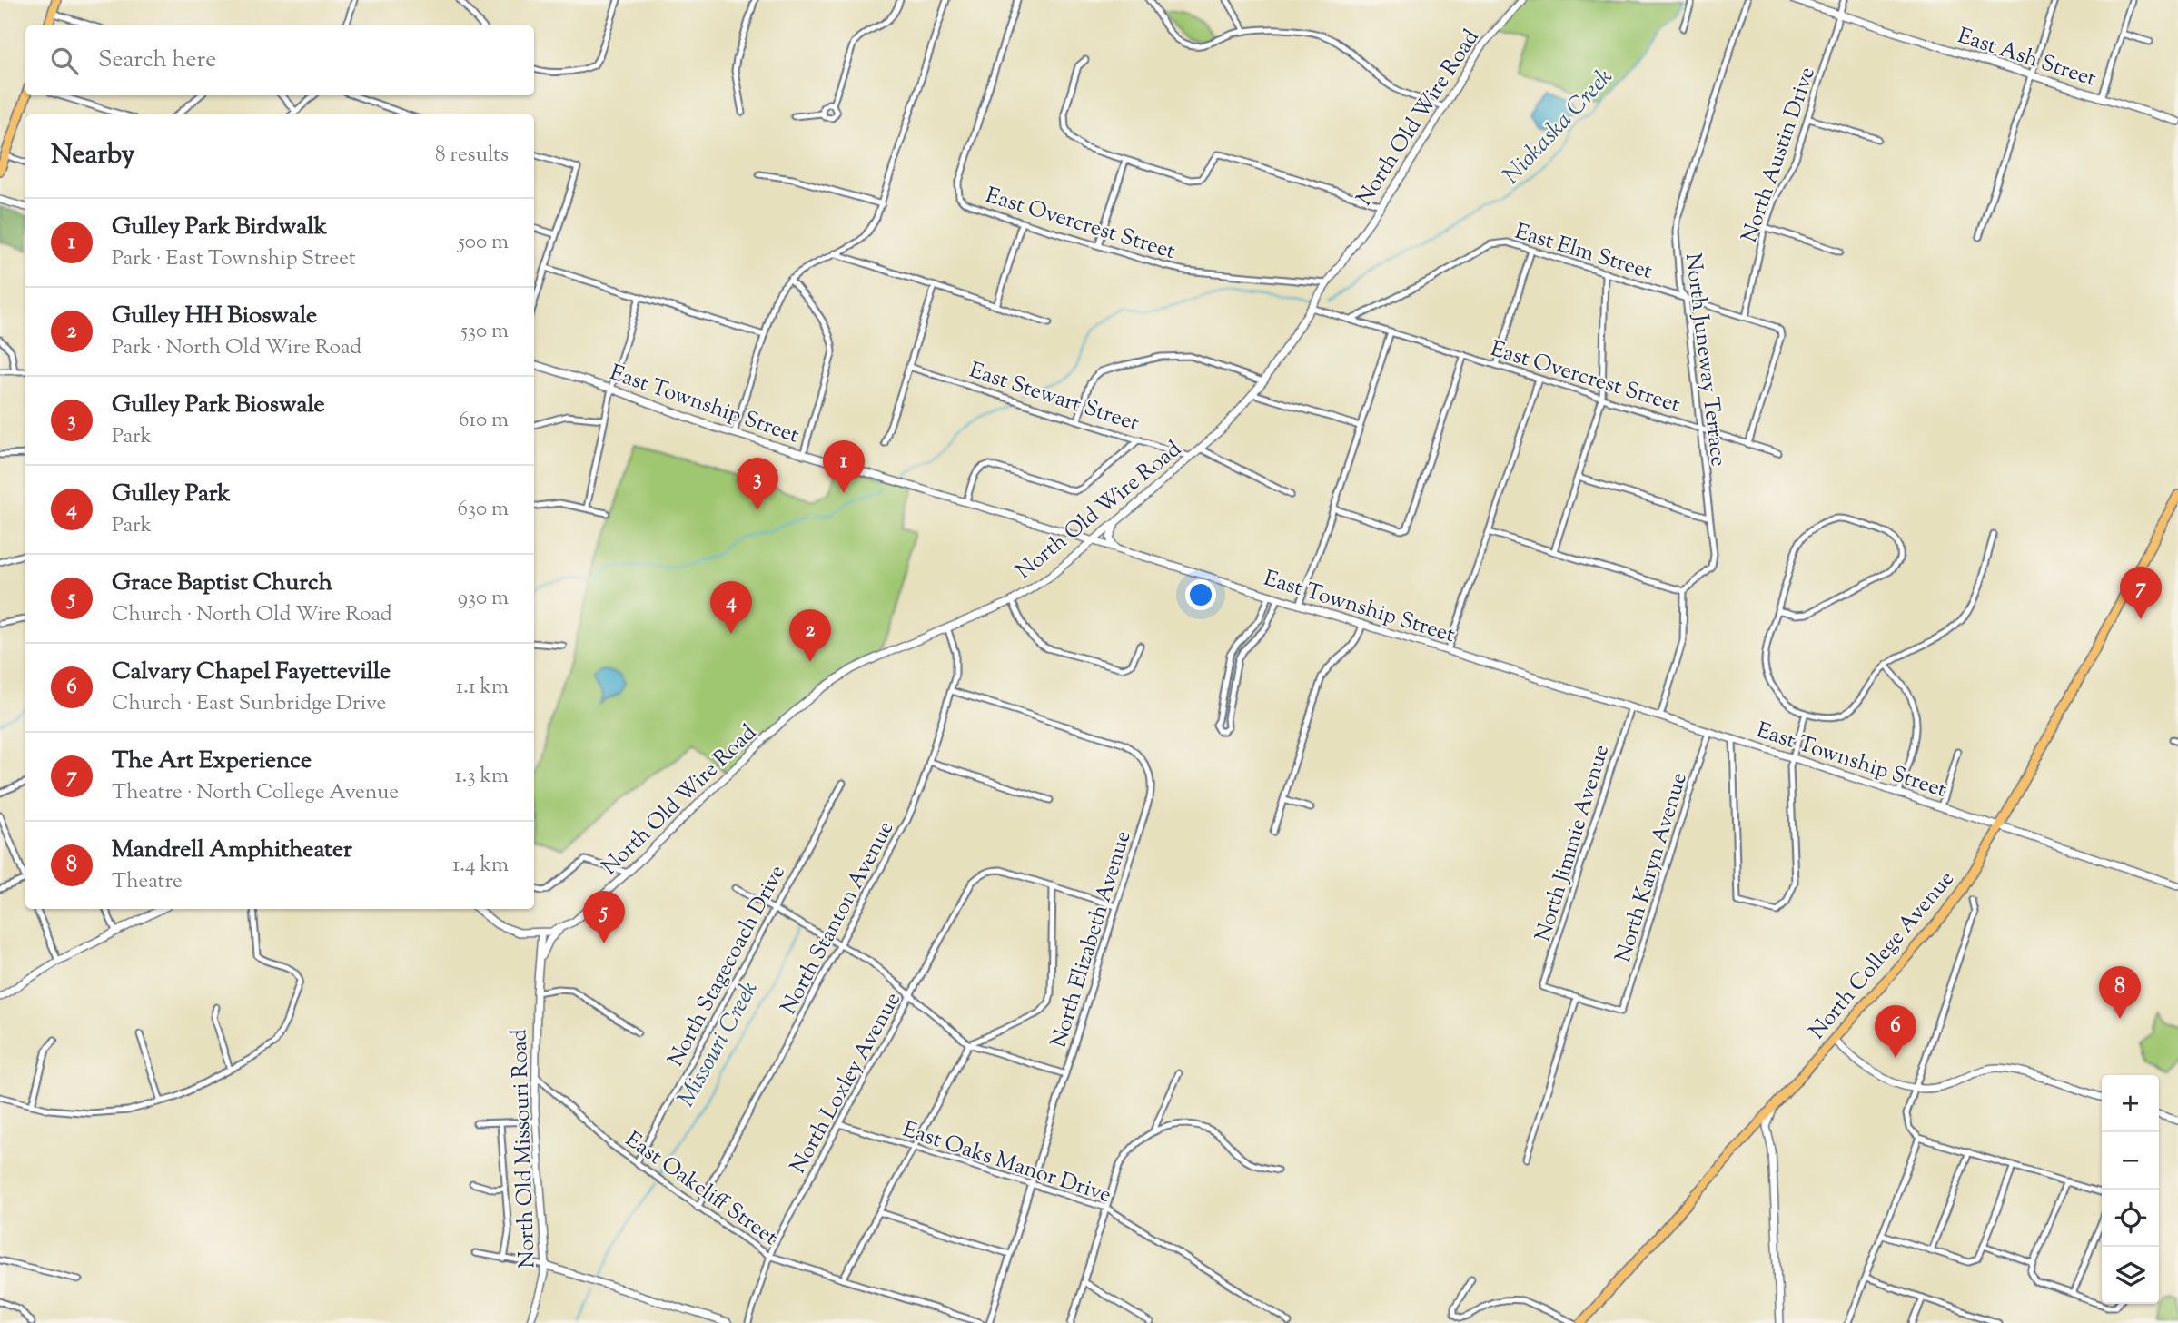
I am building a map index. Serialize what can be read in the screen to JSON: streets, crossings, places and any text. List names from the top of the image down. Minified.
{"streets":{"main road":["North College Avenue"],"street":["East Ash Street","North Old Wire Road","North Austin Drive","East Overcrest Street","East Elm Street","North Juneway Terrace","East Stewart Street","East Township Street","North Jimmie Avenue","North Karyn Avenue","North Stanton Avenue","North Elizabeth Avenue","North Stagecoach Drive","North Loxley Avenue","North Old Missouri Road","East Oaks Manor Drive","East Oakcliff Street"]},"crossings":[["East Ash Street","North Austin Drive"],["North Old Wire Road","East Overcrest Street"],["North Old Wire Road","East Stewart Street"],["North Old Wire Road","East Township Street"],["North Old Wire Road","North Stanton Avenue"],["North Old Wire Road","North Old Missouri Road"],["North Austin Drive","East Elm Street"],["East Overcrest Street","East Elm Street"],["East Overcrest Street","North Juneway Terrace"],["East Elm Street","North Juneway Terrace"],["East Township Street","North Jimmie Avenue"],["East Township Street","North Karyn Avenue"],["East Township Street","North College Avenue"],["North Jimmie Avenue","North Karyn Avenue"],["North Stanton Avenue","North Elizabeth Avenue"],["North Stanton Avenue","East Oakcliff Street"],["North Elizabeth Avenue","East Oaks Manor Drive"],["North Stagecoach Drive","East Oakcliff Street"],["North Loxley Avenue","East Oaks Manor Drive"],["North Loxley Avenue","East Oakcliff Street"],["North Old Missouri Road","East Oakcliff Street"]],"water":["Niokaska Creek","Missouri Creek"],"page":{"search":"Search here","heading":["Nearby","8 results"],"list":[{"mark":"1","name":"Gulley Park Birdwalk","note":"Park · East Township Street","value":"500 m"},{"mark":"2","name":"Gulley HH Bioswale","note":"Park · North Old Wire Road","value":"530 m"},{"mark":"3","name":"Gulley Park Bioswale","note":"Park","value":"610 m"},{"mark":"4","name":"Gulley Park","note":"Park","value":"630 m"},{"mark":"5","name":"Grace Baptist Church","note":"Church · North Old Wire Road","value":"930 m"},{"mark":"6","name":"Calvary Chapel Fayetteville","note":"Church · East Sunbridge Drive","value":"1.1 km"},{"mark":"7","name":"The Art Experience","note":"Theatre · North College Avenue","value":"1.3 km"},{"mark":"8","name":"Mandrell Amphitheater","note":"Theatre","value":"1.4 km"}],"pins":["1","3","7","4","2","5","8","6"],"map_buttons":["+","−"]}}
